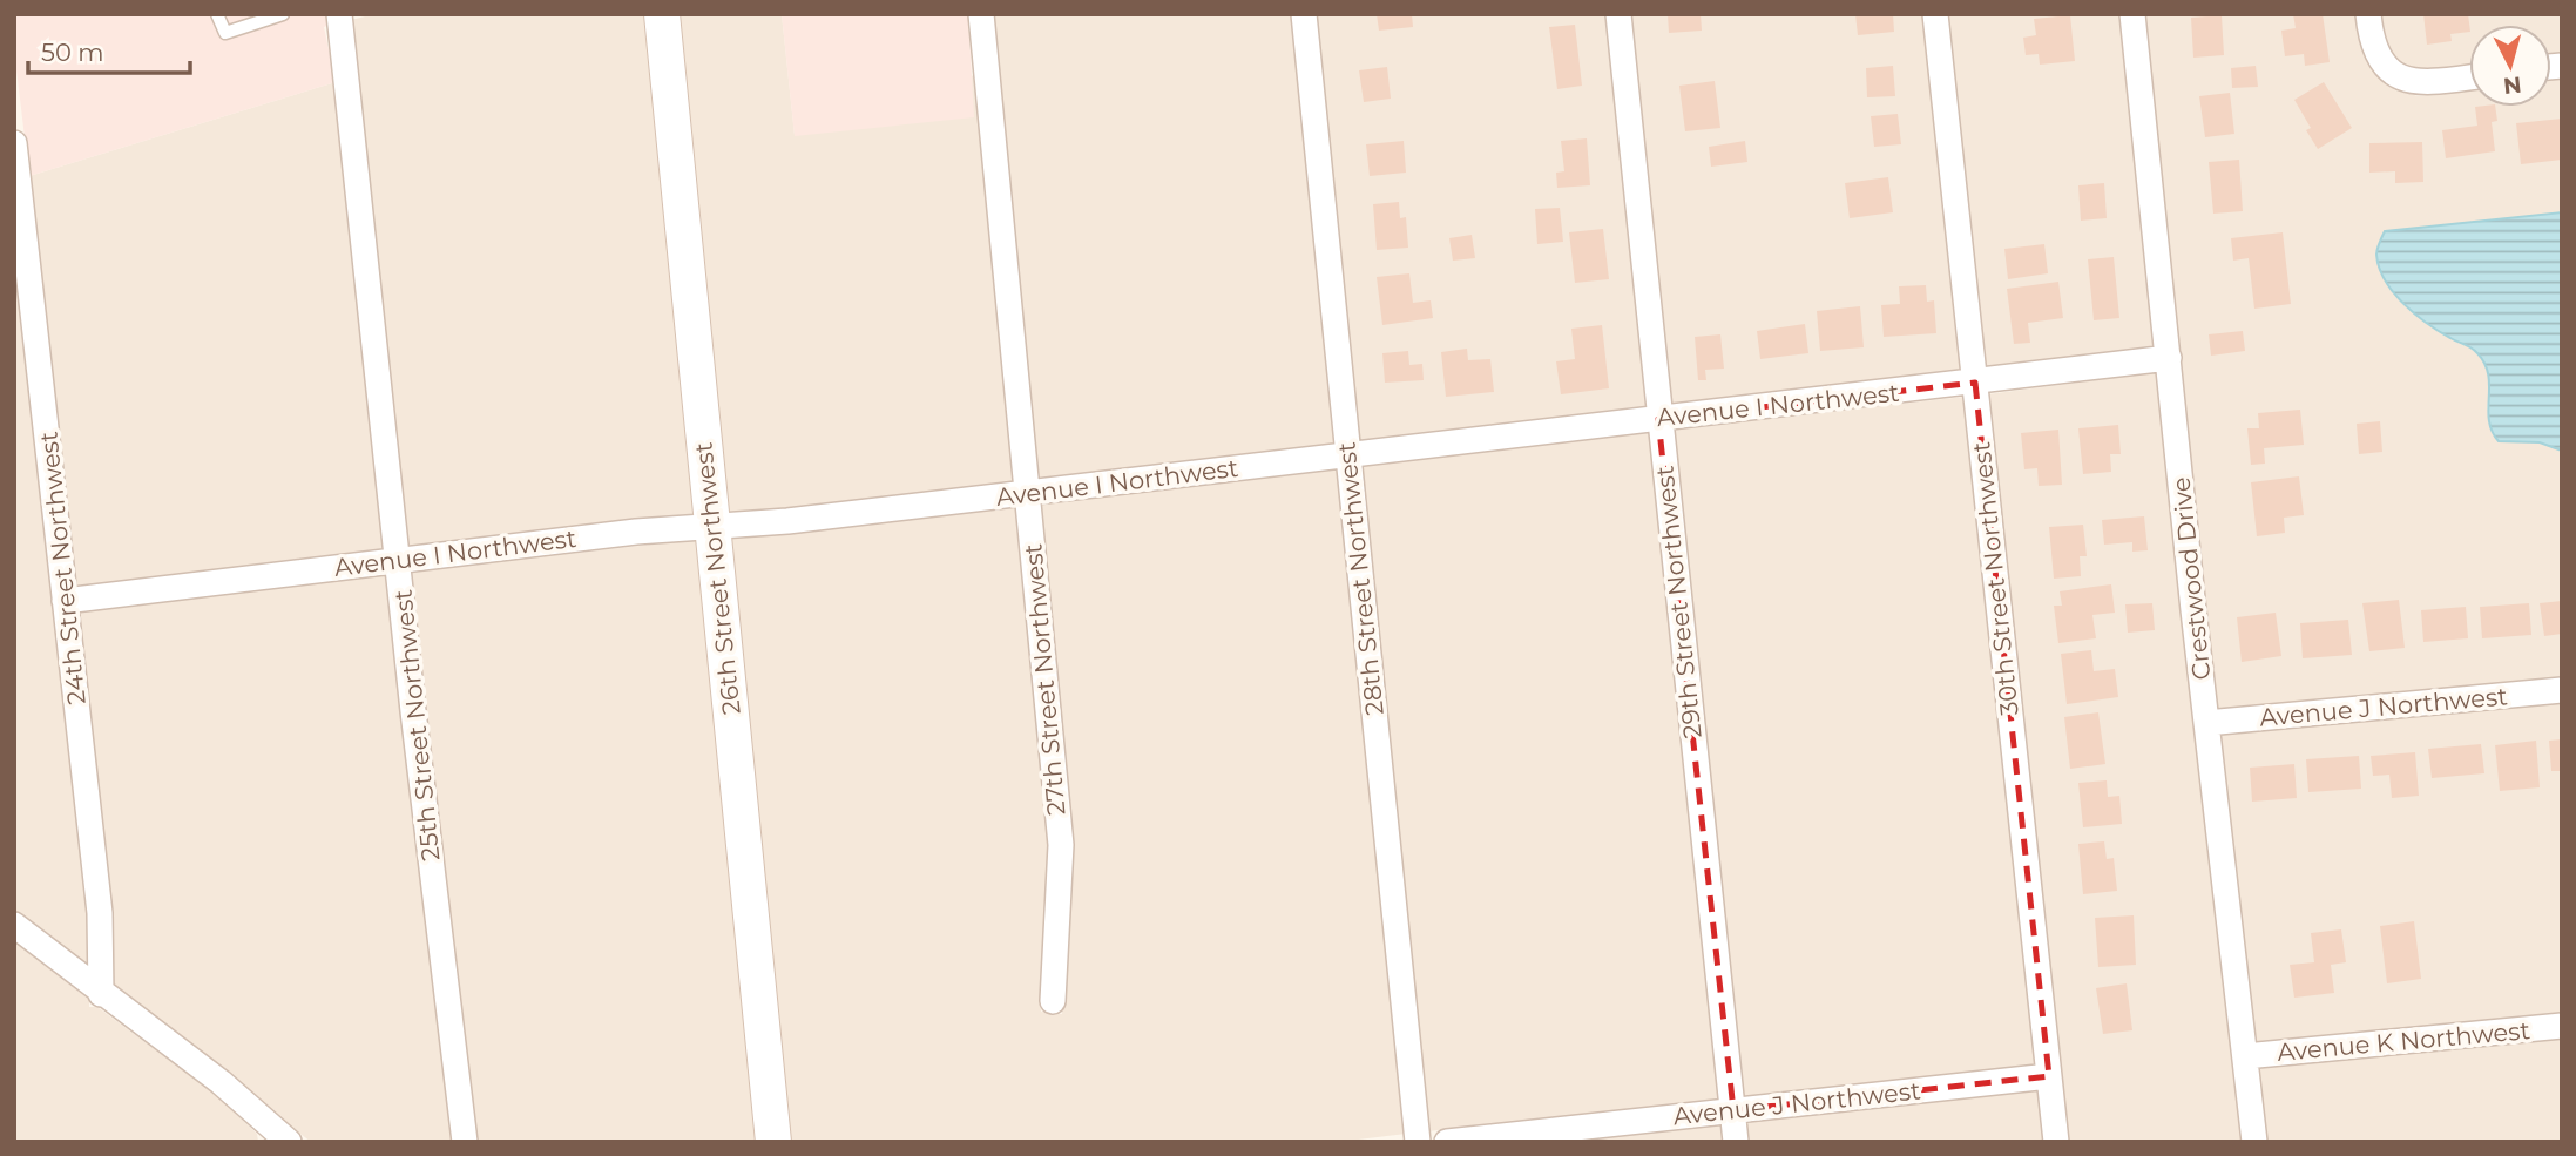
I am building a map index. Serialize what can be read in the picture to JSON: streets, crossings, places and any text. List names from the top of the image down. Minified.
{"streets":{"street":["Avenue I Northwest","24th Street Northwest","26th Street Northwest","28th Street Northwest","30th Street Northwest","Crestwood Drive","29th Street Northwest","27th Street Northwest","Avenue J Northwest","25th Street Northwest","Avenue K Northwest"]},"crossings":[["Avenue I Northwest","24th Street Northwest"],["Avenue I Northwest","26th Street Northwest"],["Avenue I Northwest","28th Street Northwest"],["Avenue I Northwest","30th Street Northwest"],["Avenue I Northwest","Crestwood Drive"],["Avenue I Northwest","29th Street Northwest"],["Avenue I Northwest","27th Street Northwest"],["Avenue I Northwest","25th Street Northwest"],["30th Street Northwest","Avenue J Northwest"],["Crestwood Drive","Avenue J Northwest"],["Crestwood Drive","Avenue K Northwest"],["29th Street Northwest","Avenue J Northwest"]],"scale_bar":"50 m","north":"bottom"}
